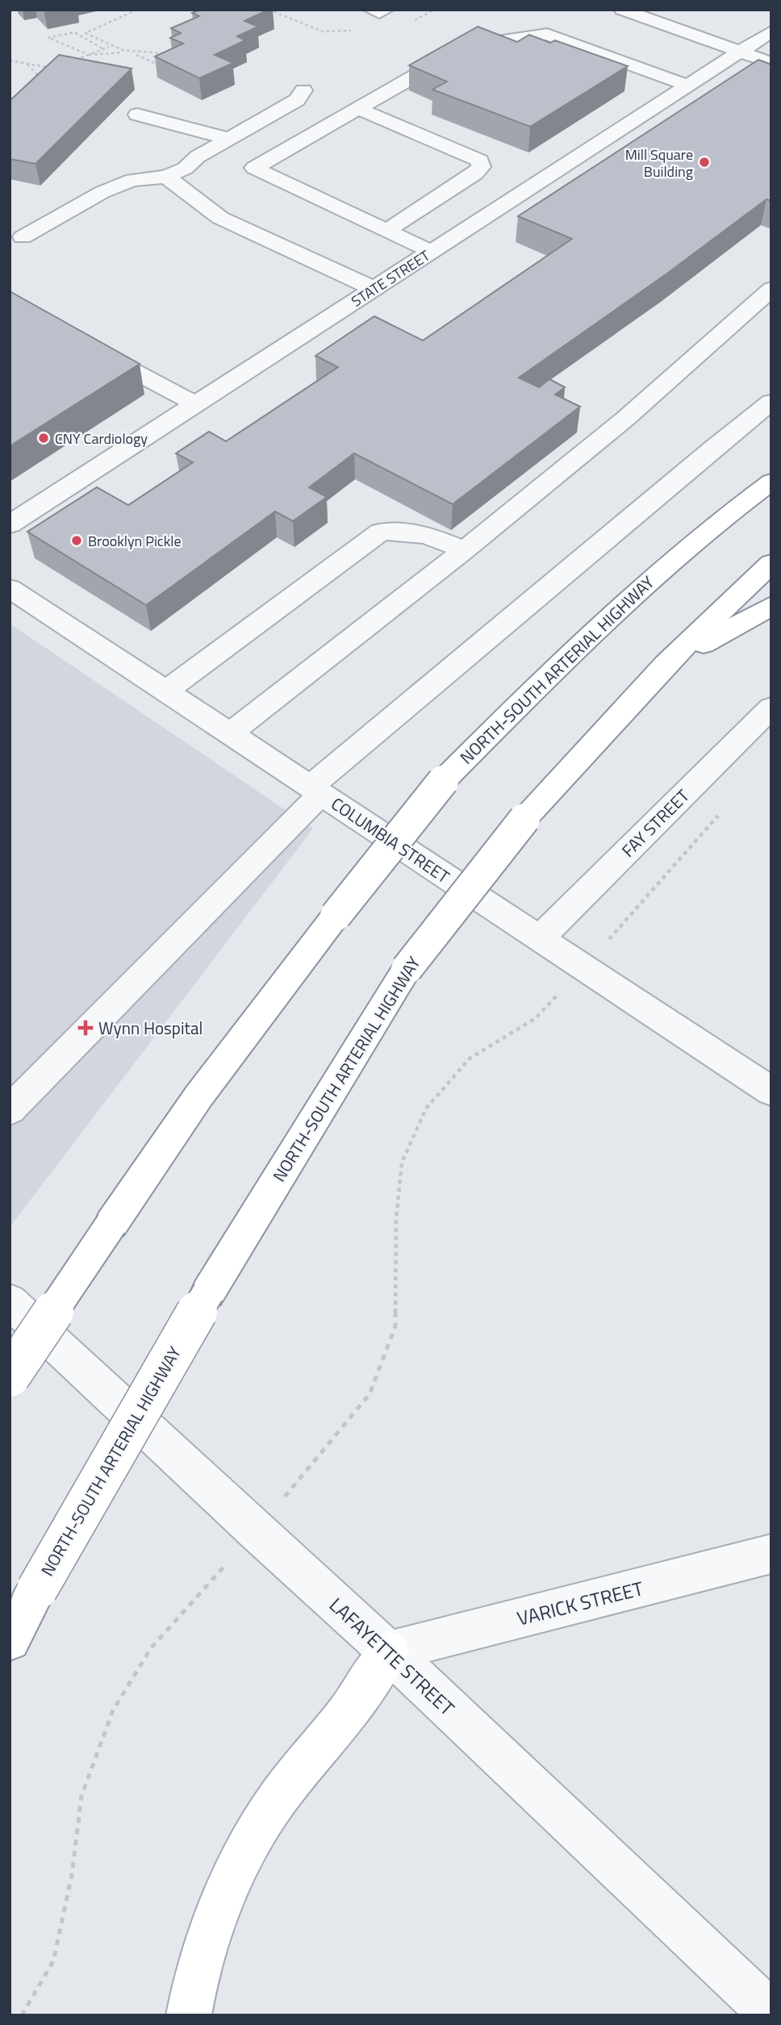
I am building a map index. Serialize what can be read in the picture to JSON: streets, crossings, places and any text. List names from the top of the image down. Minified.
{"streets":{"main road":["NORTH-SOUTH ARTERIAL HIGHWAY"],"street":["STATE STREET","FAY STREET","COLUMBIA STREET","VARICK STREET","LAFAYETTE STREET"]},"crossings":[["FAY STREET","COLUMBIA STREET"],["VARICK STREET","LAFAYETTE STREET"]],"places":{"other":["Mill Square Building","CNY Cardiology","Brooklyn Pickle"],"health":["Wynn Hospital"]}}
